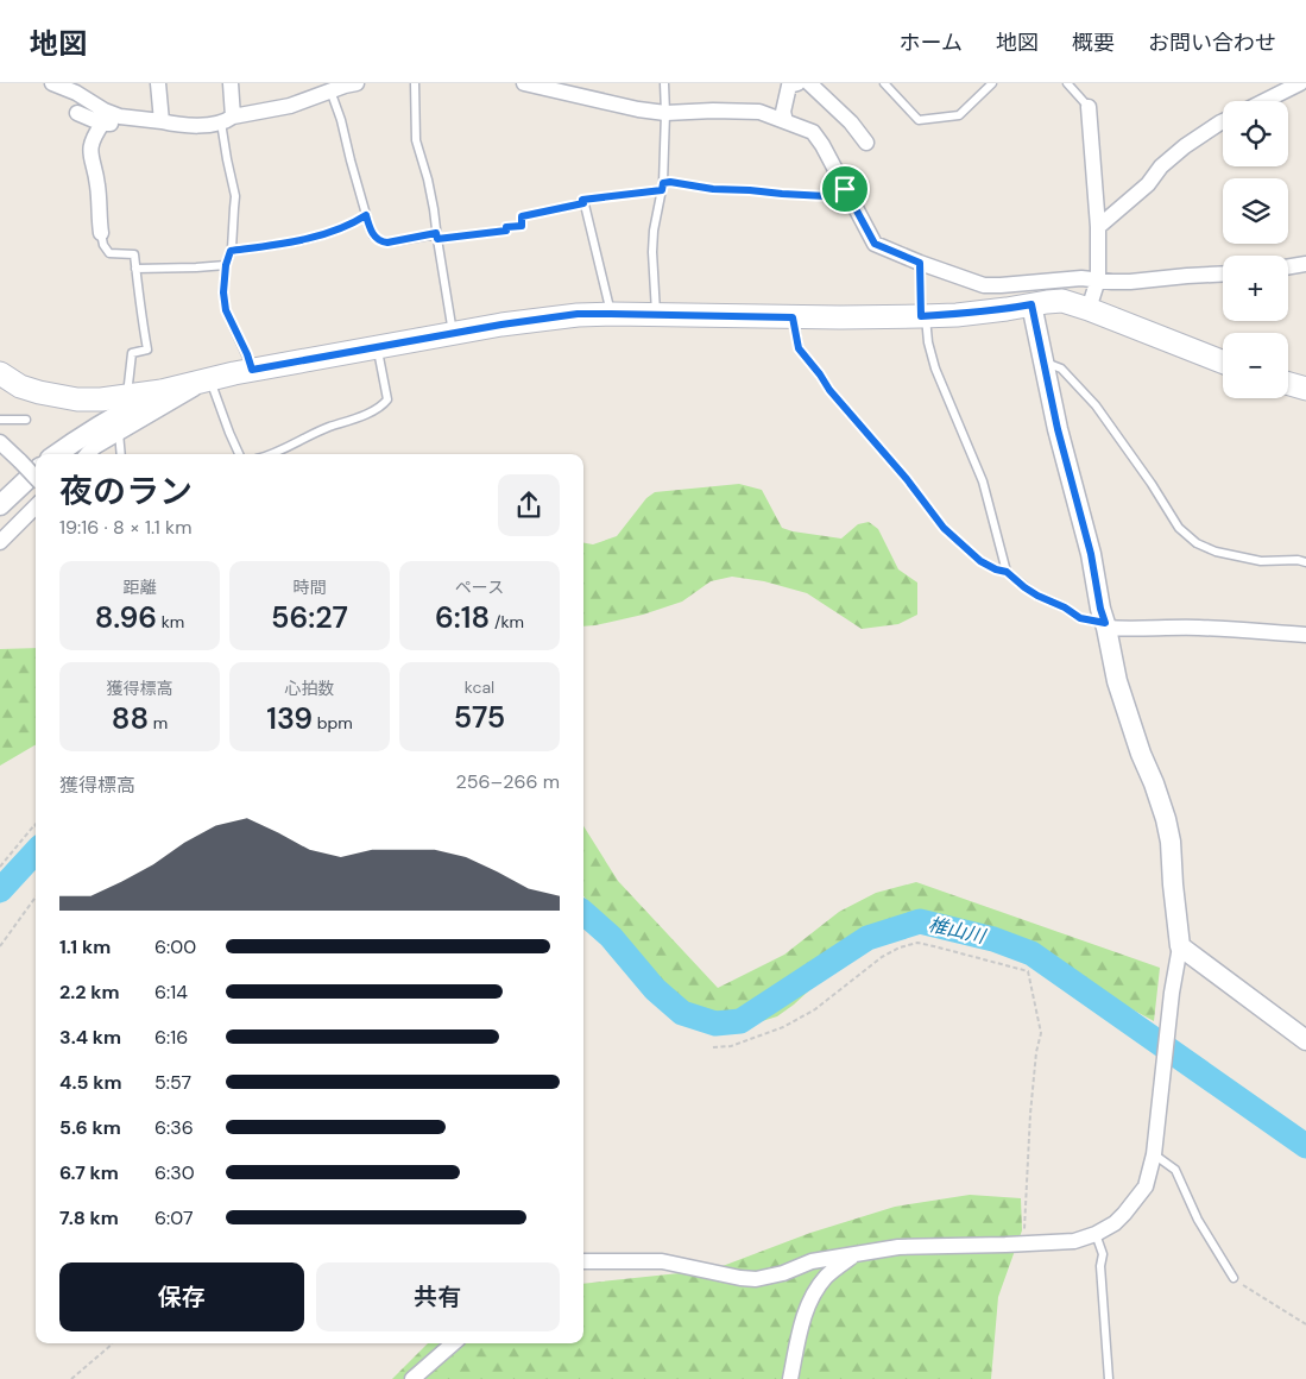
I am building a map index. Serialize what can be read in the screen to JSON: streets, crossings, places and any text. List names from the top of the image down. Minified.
{"water":["椎山川"],"page":{"header":"地図","nav":["ホーム","地図","概要","お問い合わせ"],"map_buttons":["+","−"],"heading":["夜のラン","19:16 · 8 × 1.1 km"],"stats":[["距離","8.96 km"],["時間","56:27"],["ペース","6:18 /km"],["獲得標高","88 m"],["心拍数","139 bpm"],["kcal","575"]],"chart":["獲得標高","256–266 m"],"list":[{"name":"1.1 km","note":"6:00"},{"name":"2.2 km","note":"6:14"},{"name":"3.4 km","note":"6:16"},{"name":"4.5 km","note":"5:57"},{"name":"5.6 km","note":"6:36"},{"name":"6.7 km","note":"6:30"},{"name":"7.8 km","note":"6:07"}],"buttons":["保存","共有"]}}
